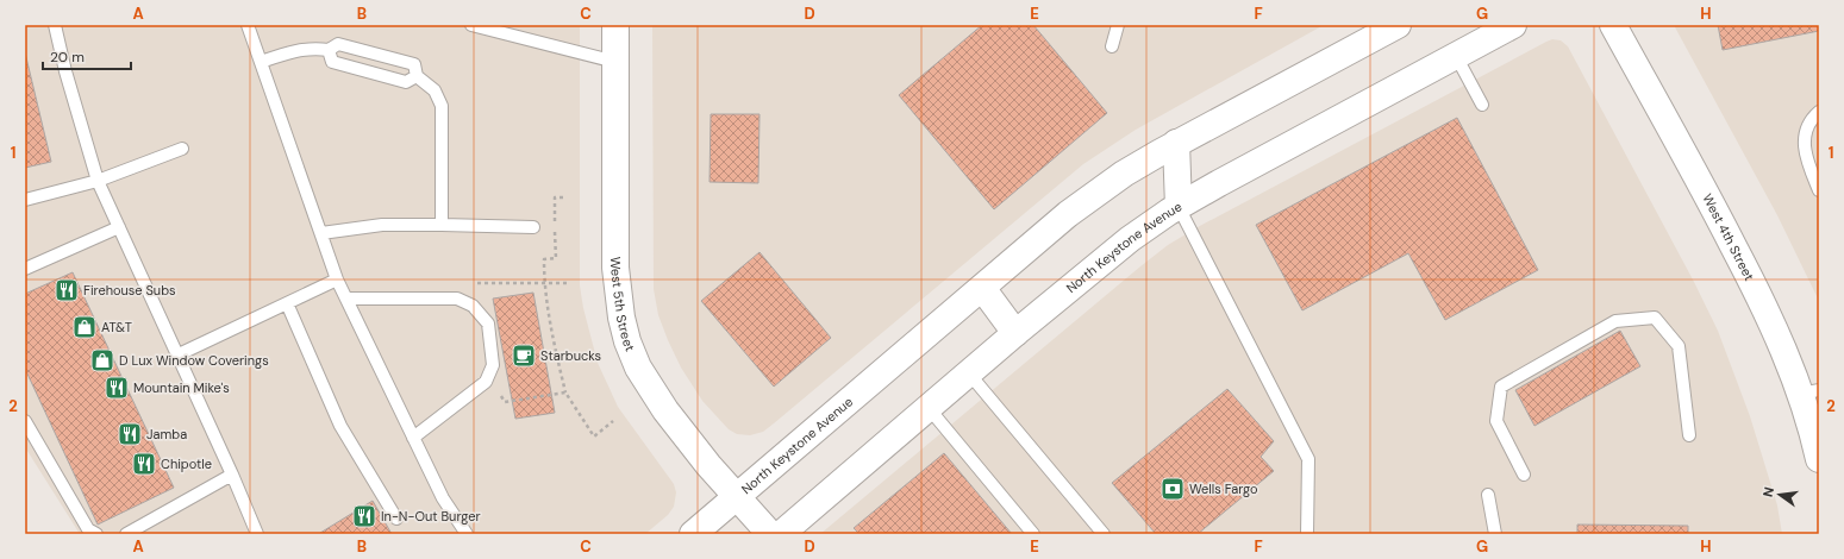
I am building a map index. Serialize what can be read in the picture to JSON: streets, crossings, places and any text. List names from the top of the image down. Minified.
{"streets":{"main road":["West 4th Street","North Keystone Avenue","West 5th Street"]},"crossings":[["North Keystone Avenue","West 5th Street"]],"places":{"restaurant":["Firehouse Subs","Mountain Mike's","Jamba","Chipotle","In-N-Out Burger"],"shop":["AT&T","D Lux Window Coverings"],"cafe":["Starbucks"],"bank":["Wells Fargo"]},"scale_bar":"20 m","north":"left","grid":{"columns":["A","B","C","D","E","F","G","H"],"rows":["1","2"]}}
